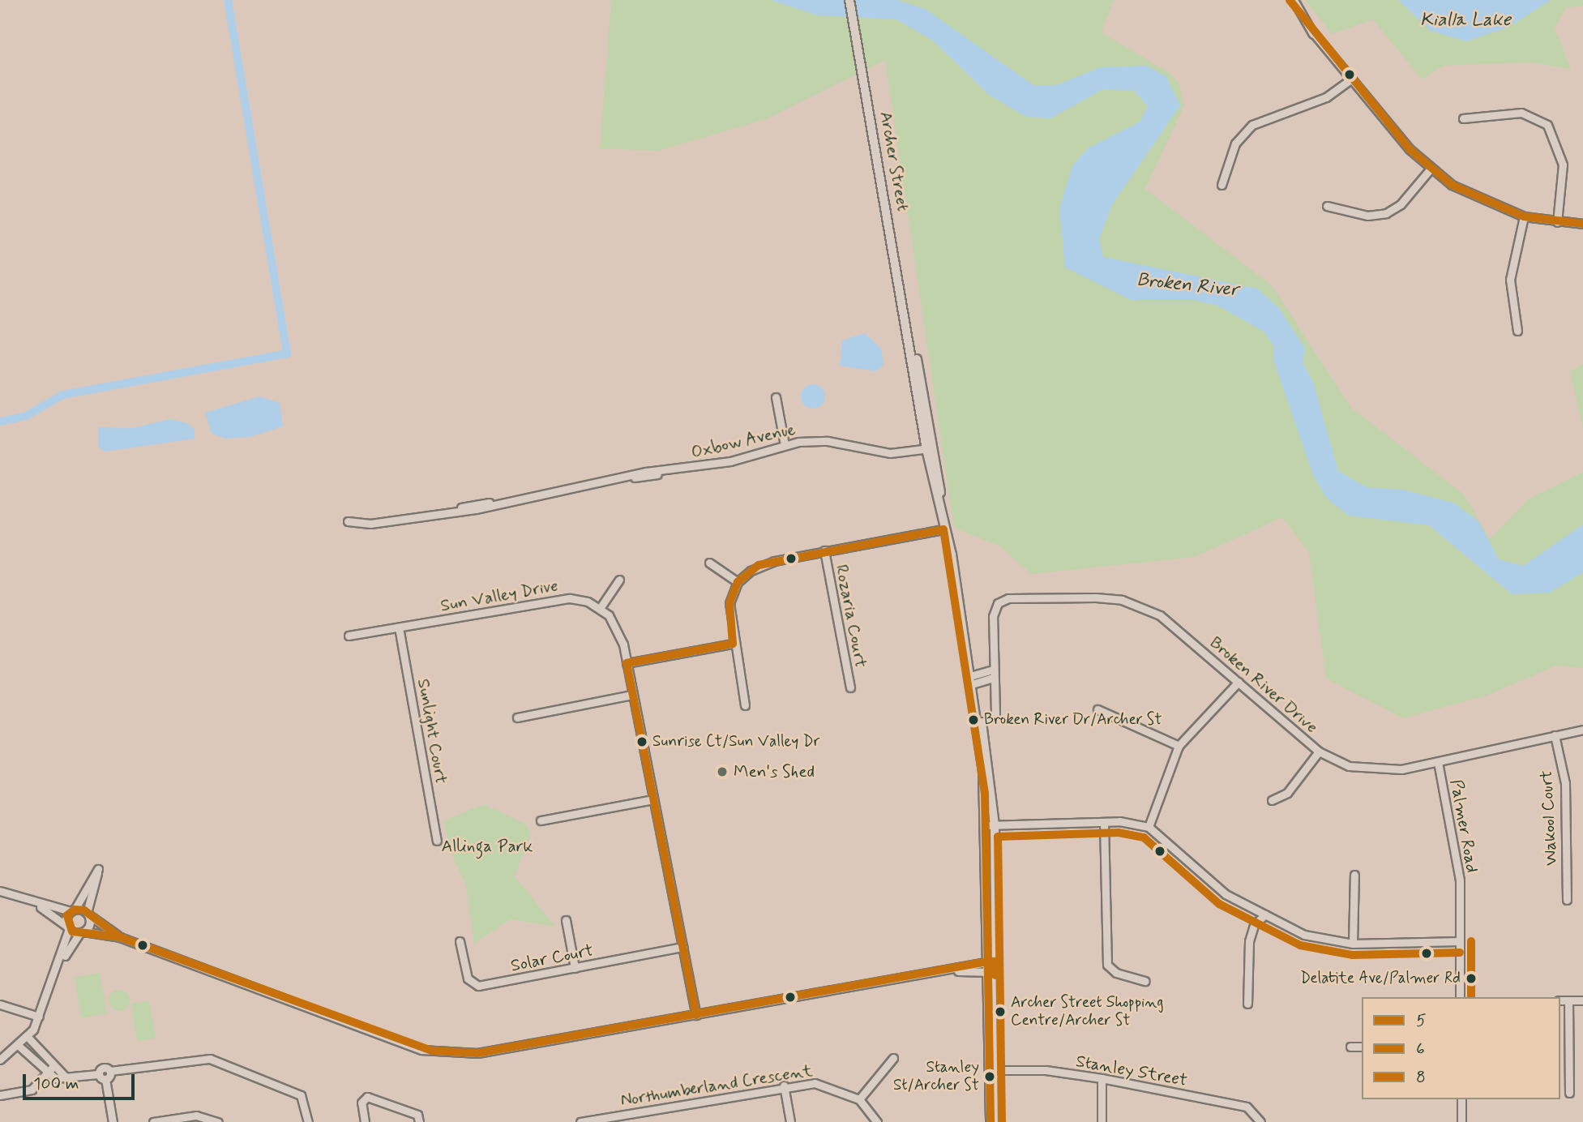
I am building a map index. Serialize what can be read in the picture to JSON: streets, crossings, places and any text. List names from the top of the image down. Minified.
{"streets":{"main road":["Archer Street"],"street":["Oxbow Avenue","Sun Valley Drive","Rozaria Court","Broken River Drive","Sunlight Court","Wakool Court","Palmer Road","Solar Court","Stanley Street","Northumberland Crescent"]},"crossings":[["Archer Street","Oxbow Avenue"],["Archer Street","Stanley Street"],["Sun Valley Drive","Sunlight Court"],["Broken River Drive","Wakool Court"],["Broken River Drive","Palmer Road"]],"water":["Kialla Lake","Broken River"],"parks":["Allinga Park"],"places":["Broken River Dr/Archer St","Sunrise Ct/Sun Valley Dr","Men's Shed","Delatite Ave/Palmer Rd","Archer Street Shopping Centre/Archer St","Stanley St/Archer St"],"lines":["transit line 8","transit line 5","transit line 6"],"legend":["5","6","8"],"scale_bar":"100 m"}
